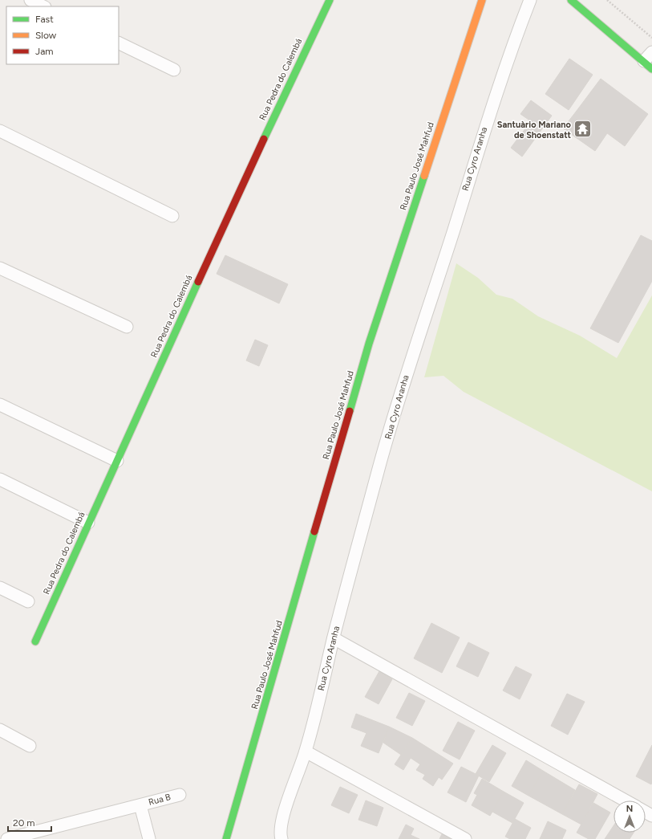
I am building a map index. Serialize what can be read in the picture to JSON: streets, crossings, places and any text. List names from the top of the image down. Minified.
{"streets":{"street":["Rua Pedra do Calembá","Rua Cyro Aranha","Rua Paulo José Mahfud","Rua B"]},"places":{"temple":["Santuàrio Mariano de Shoenstatt"]},"legend":["Fast","Slow","Jam"],"scale_bar":"20 m","north":"top"}
